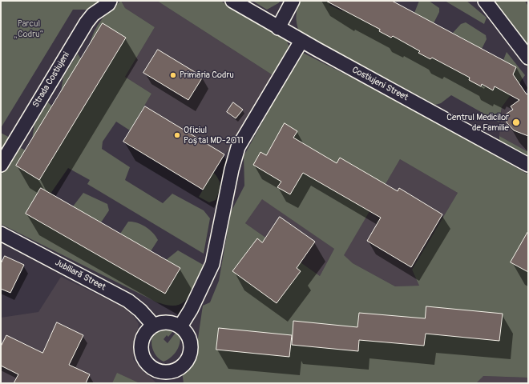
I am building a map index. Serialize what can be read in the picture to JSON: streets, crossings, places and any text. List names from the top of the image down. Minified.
{"streets":{"street":["Strada Costiujeni","Costiujeni Street","Jubiliară Street"]},"parks":["Parcul „Codru”"],"places":["Primăria Codru","Centrul Medicilor de Familie","Oficiul Poștal MD-2011"]}
